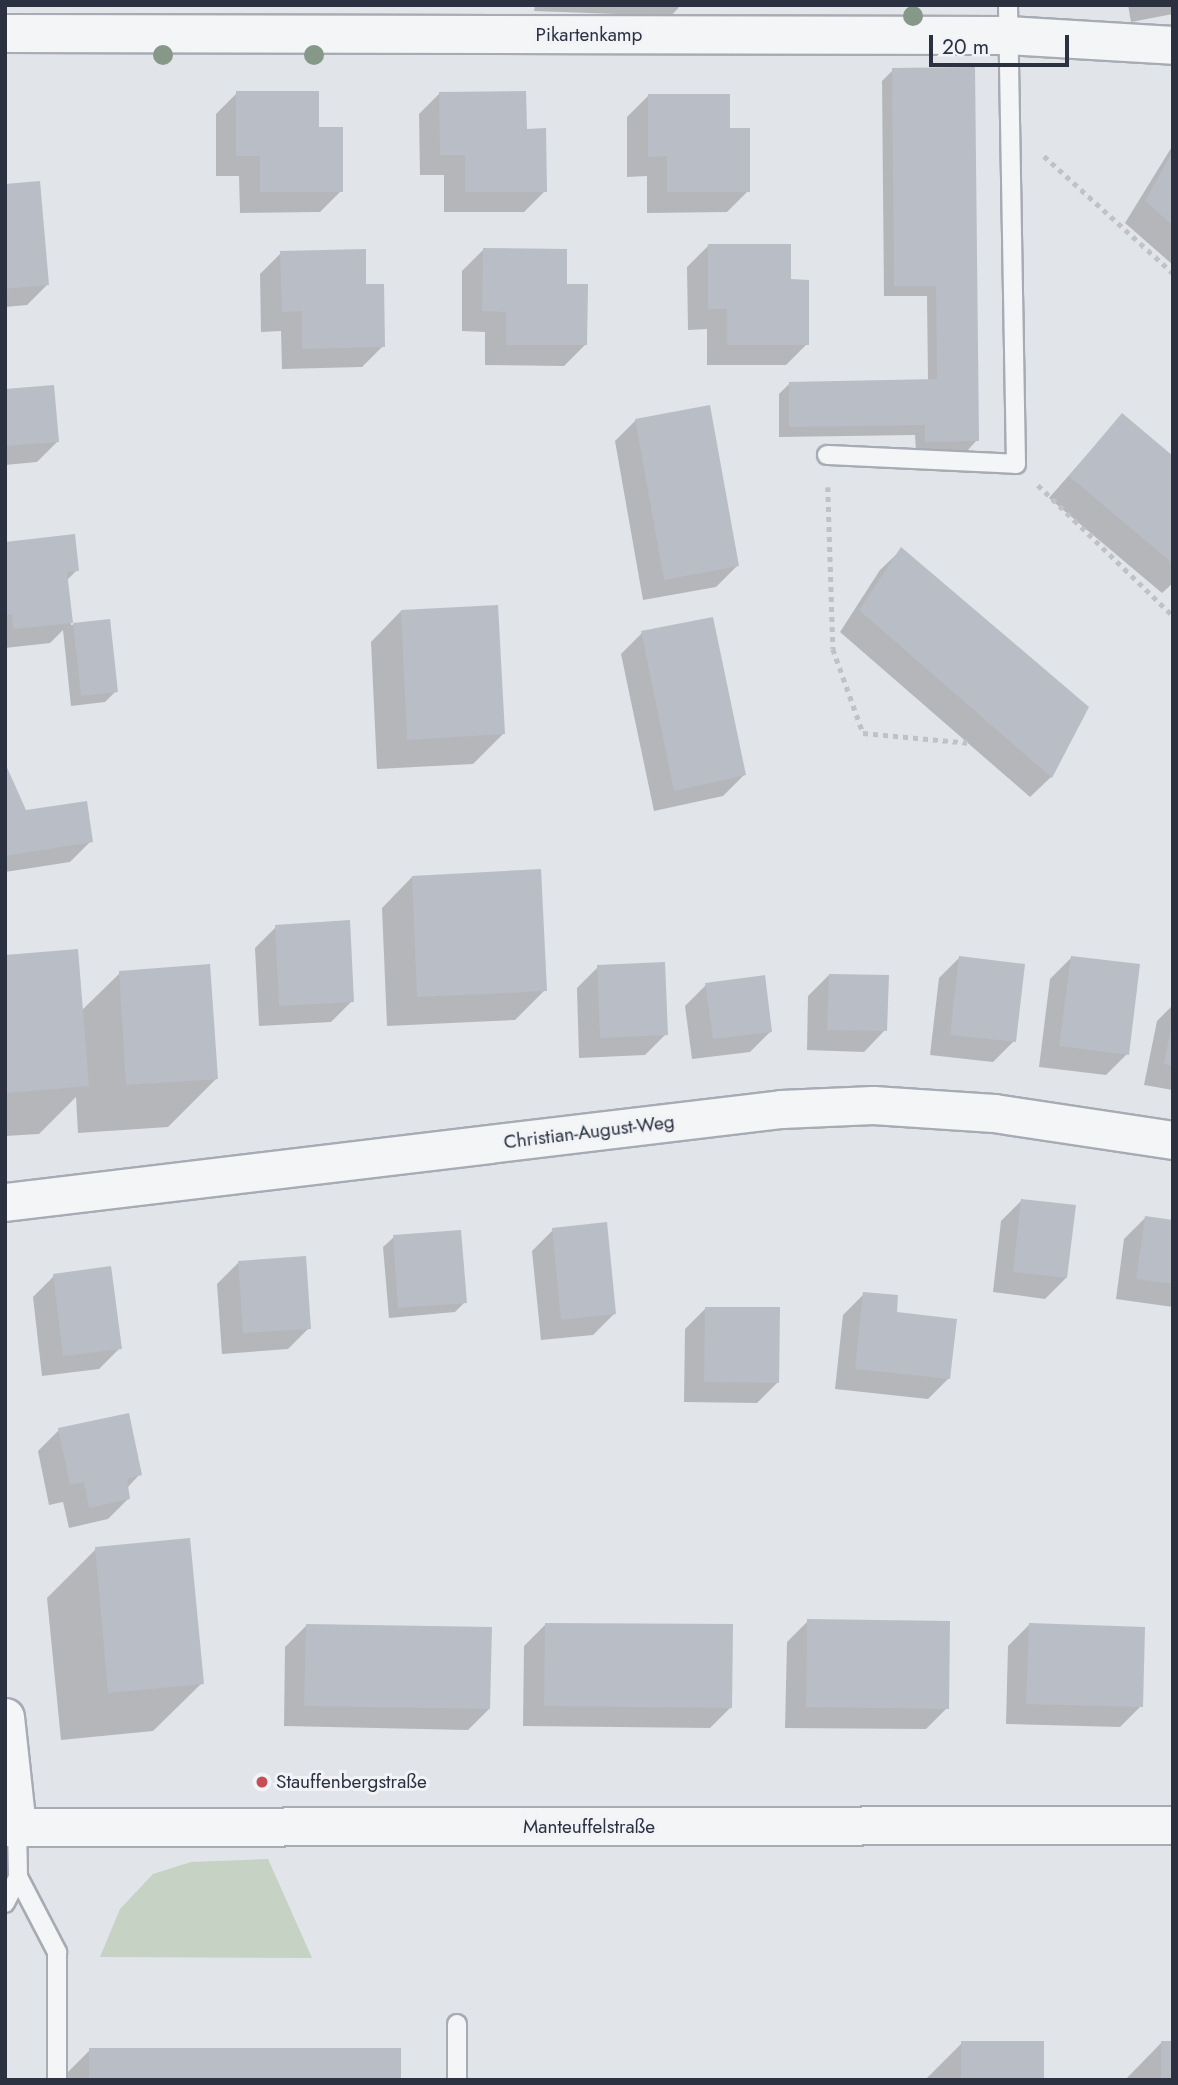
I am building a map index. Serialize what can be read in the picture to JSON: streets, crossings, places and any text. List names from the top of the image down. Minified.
{"streets":{"street":["Pikartenkamp","Christian-August-Weg","Manteuffelstraße"]},"places":["Stauffenbergstraße"],"scale_bar":"20 m"}
